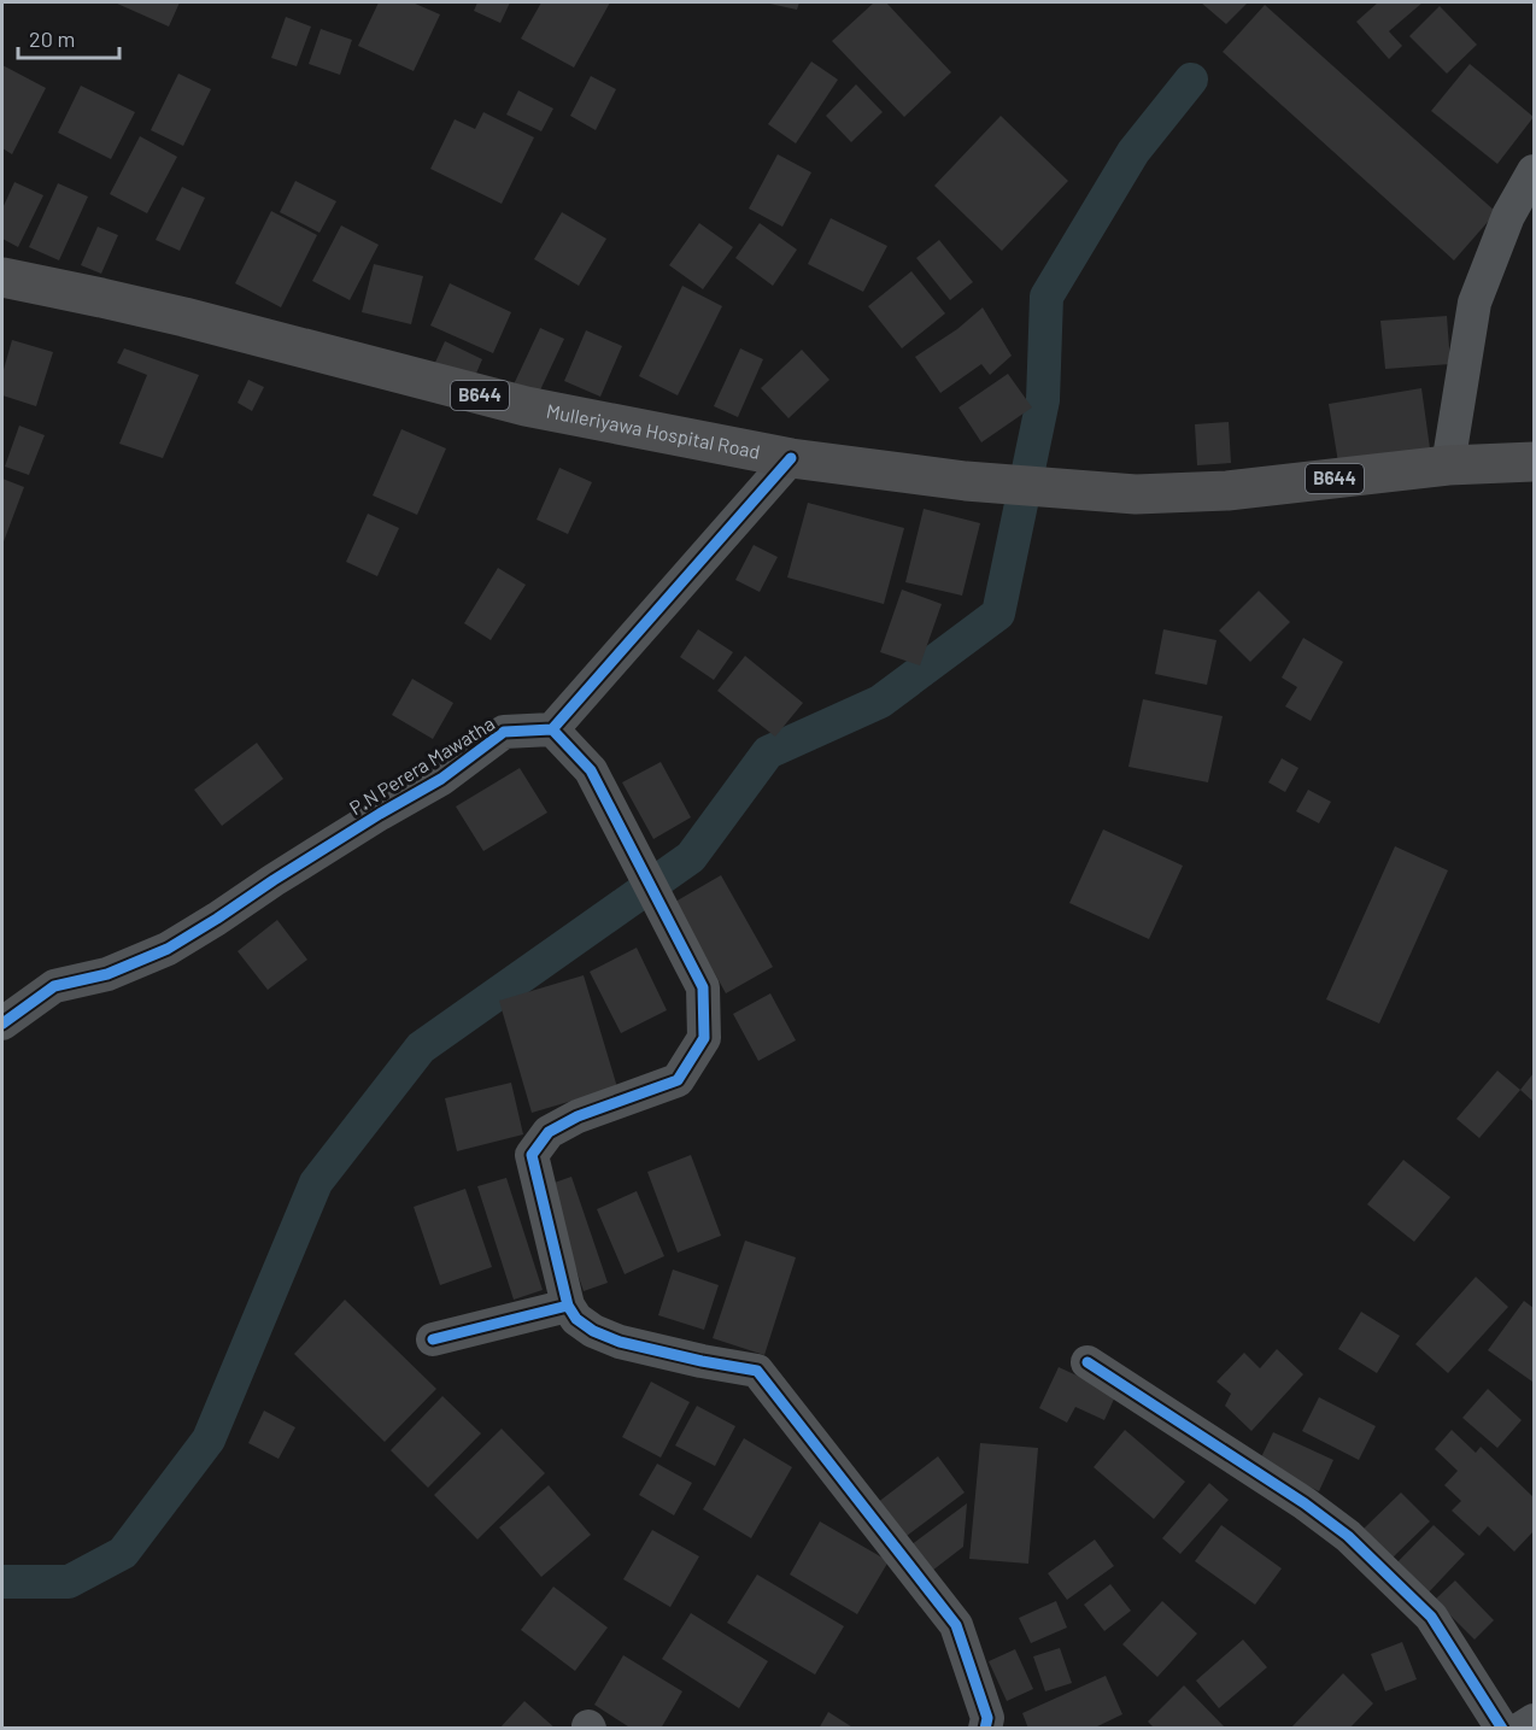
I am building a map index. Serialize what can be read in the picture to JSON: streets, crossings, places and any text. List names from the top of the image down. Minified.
{"streets":{"main road":["B644","Mulleriyawa Hospital Road"],"street":["P.N Perera Mawatha"]},"scale_bar":"20 m"}
